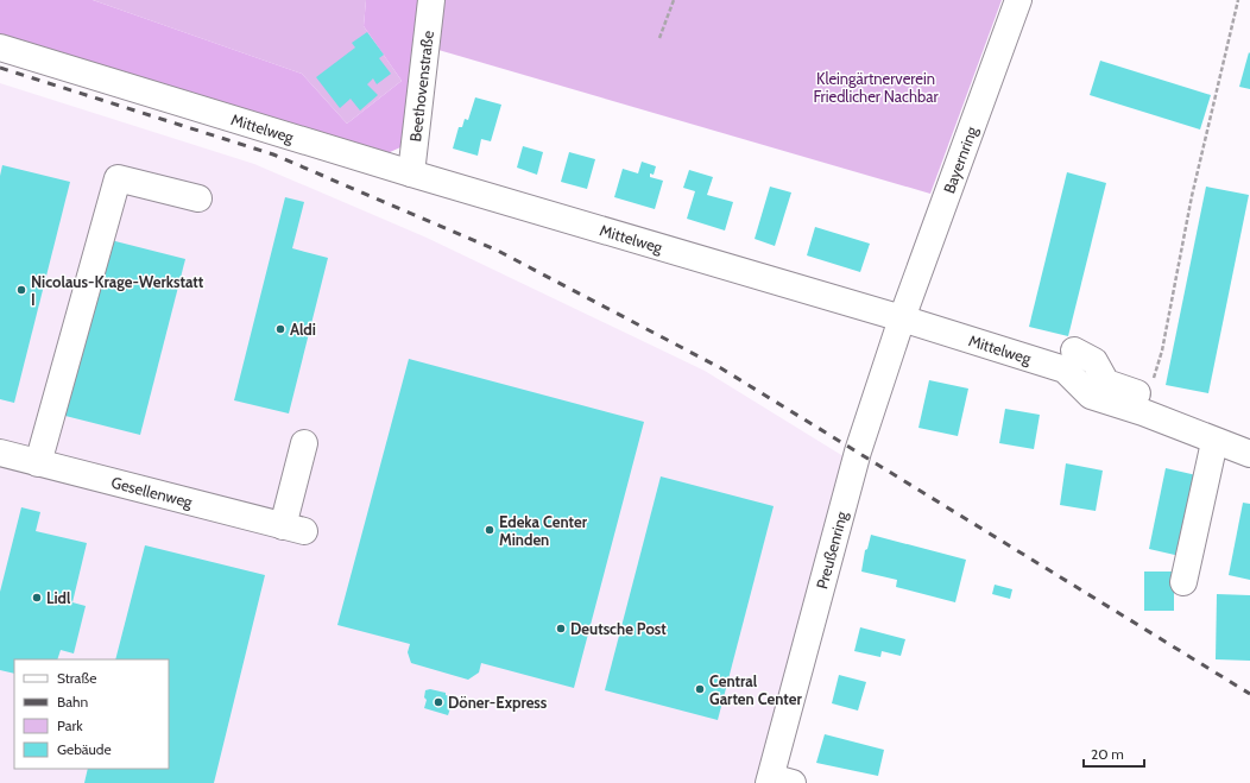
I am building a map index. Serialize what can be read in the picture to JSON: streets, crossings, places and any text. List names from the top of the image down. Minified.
{"streets":{"street":["Beethovenstraße","Mittelweg","Bayernring","Gesellenweg","Preußenring"]},"crossings":[["Beethovenstraße","Mittelweg"],["Mittelweg","Bayernring"],["Mittelweg","Preußenring"],["Bayernring","Preußenring"]],"parks":["Kleingärtnerverein Friedlicher Nachbar"],"places":["Nicolaus-Krage-Werkstatt I","Aldi","Edeka Center Minden","Lidl","Deutsche Post","Central Garten Center","Döner-Express"],"legend":["Straße","Bahn","Park","Gebäude"],"scale_bar":"20 m"}
